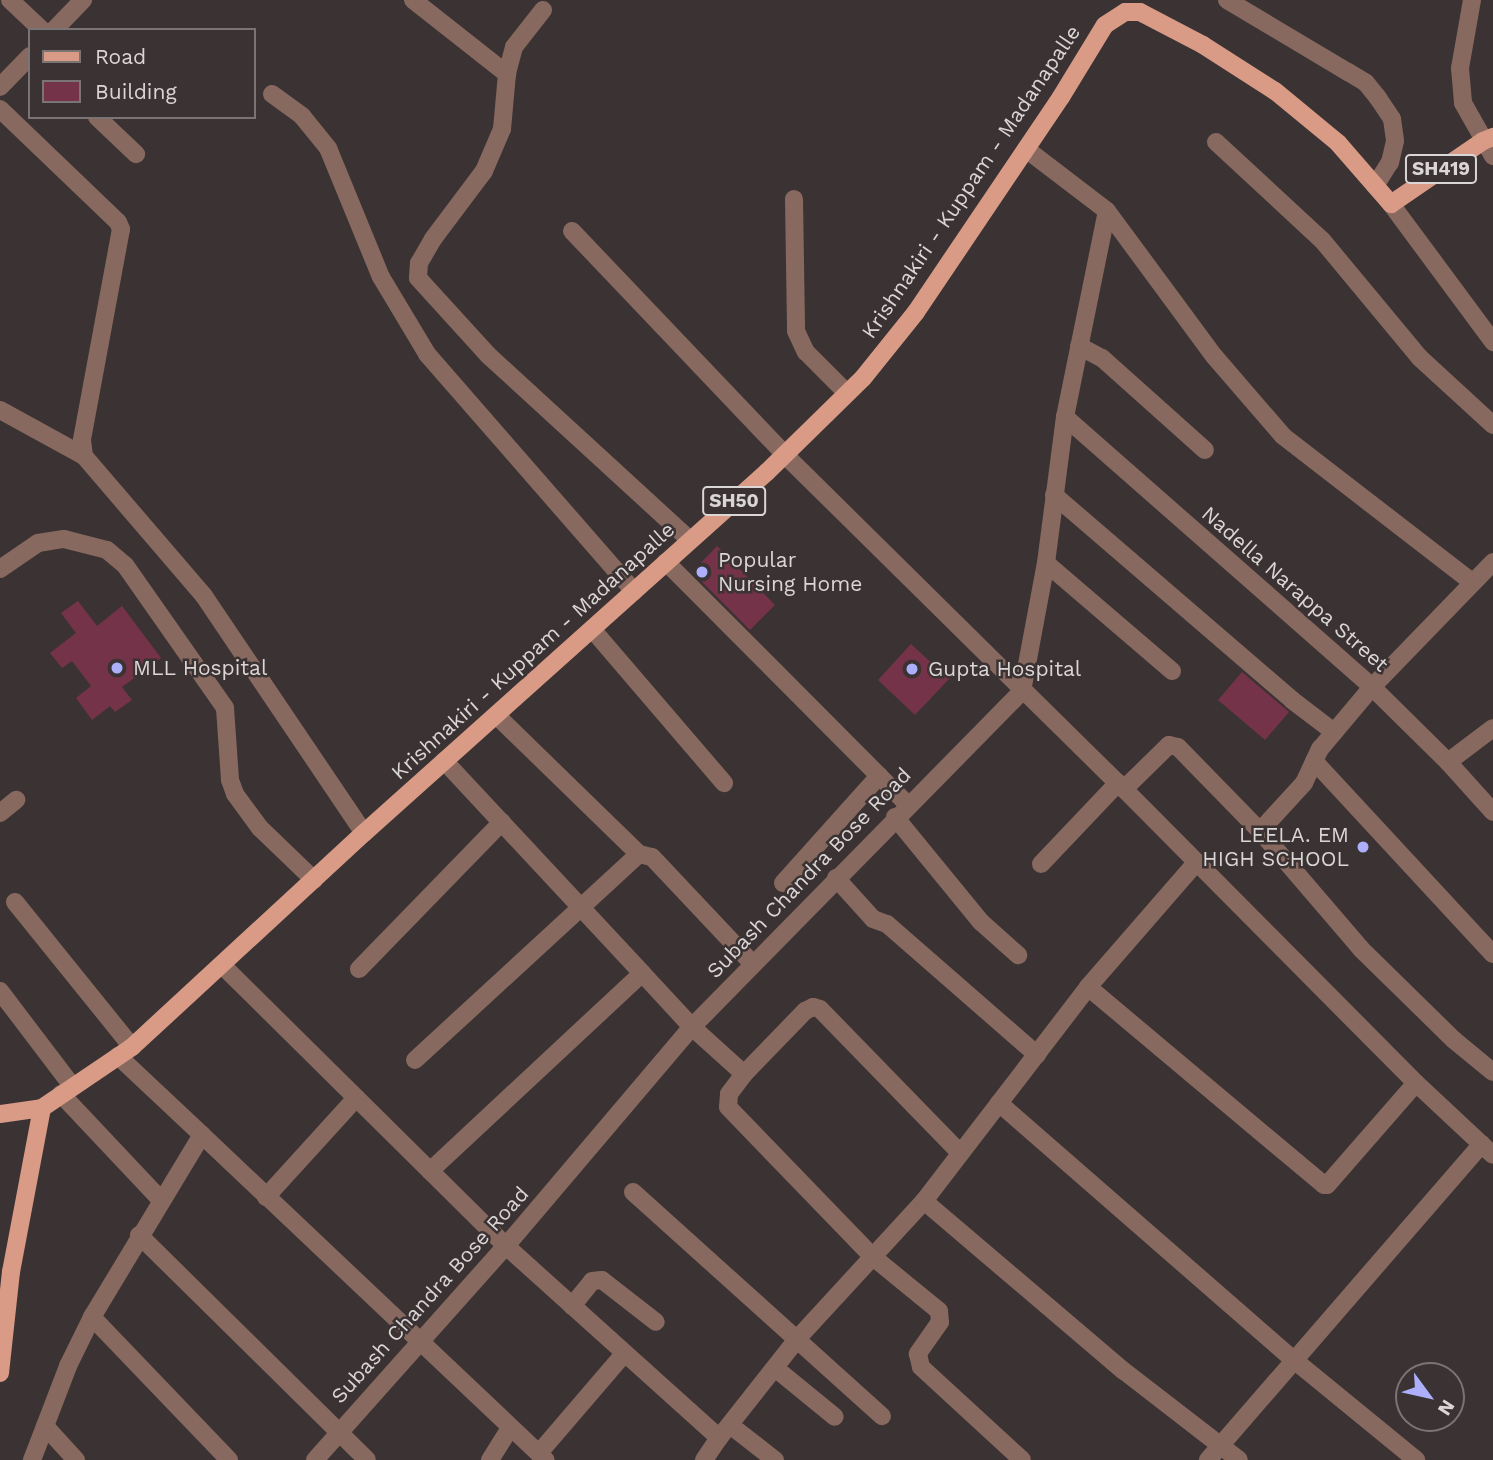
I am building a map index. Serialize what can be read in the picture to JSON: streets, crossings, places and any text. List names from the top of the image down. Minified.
{"streets":{"main road":["SH419","Krishnakiri - Kuppam - Madanapalle","SH50"],"street":["Nadella Narappa Street","Subash Chandra Bose Road"]},"crossings":[["SH419","Krishnakiri - Kuppam - Madanapalle"]],"places":["Popular Nursing Home","MLL Hospital","Gupta Hospital","LEELA. EM HIGH SCHOOL"],"legend":["Road","Building"],"north":"bottom right"}
